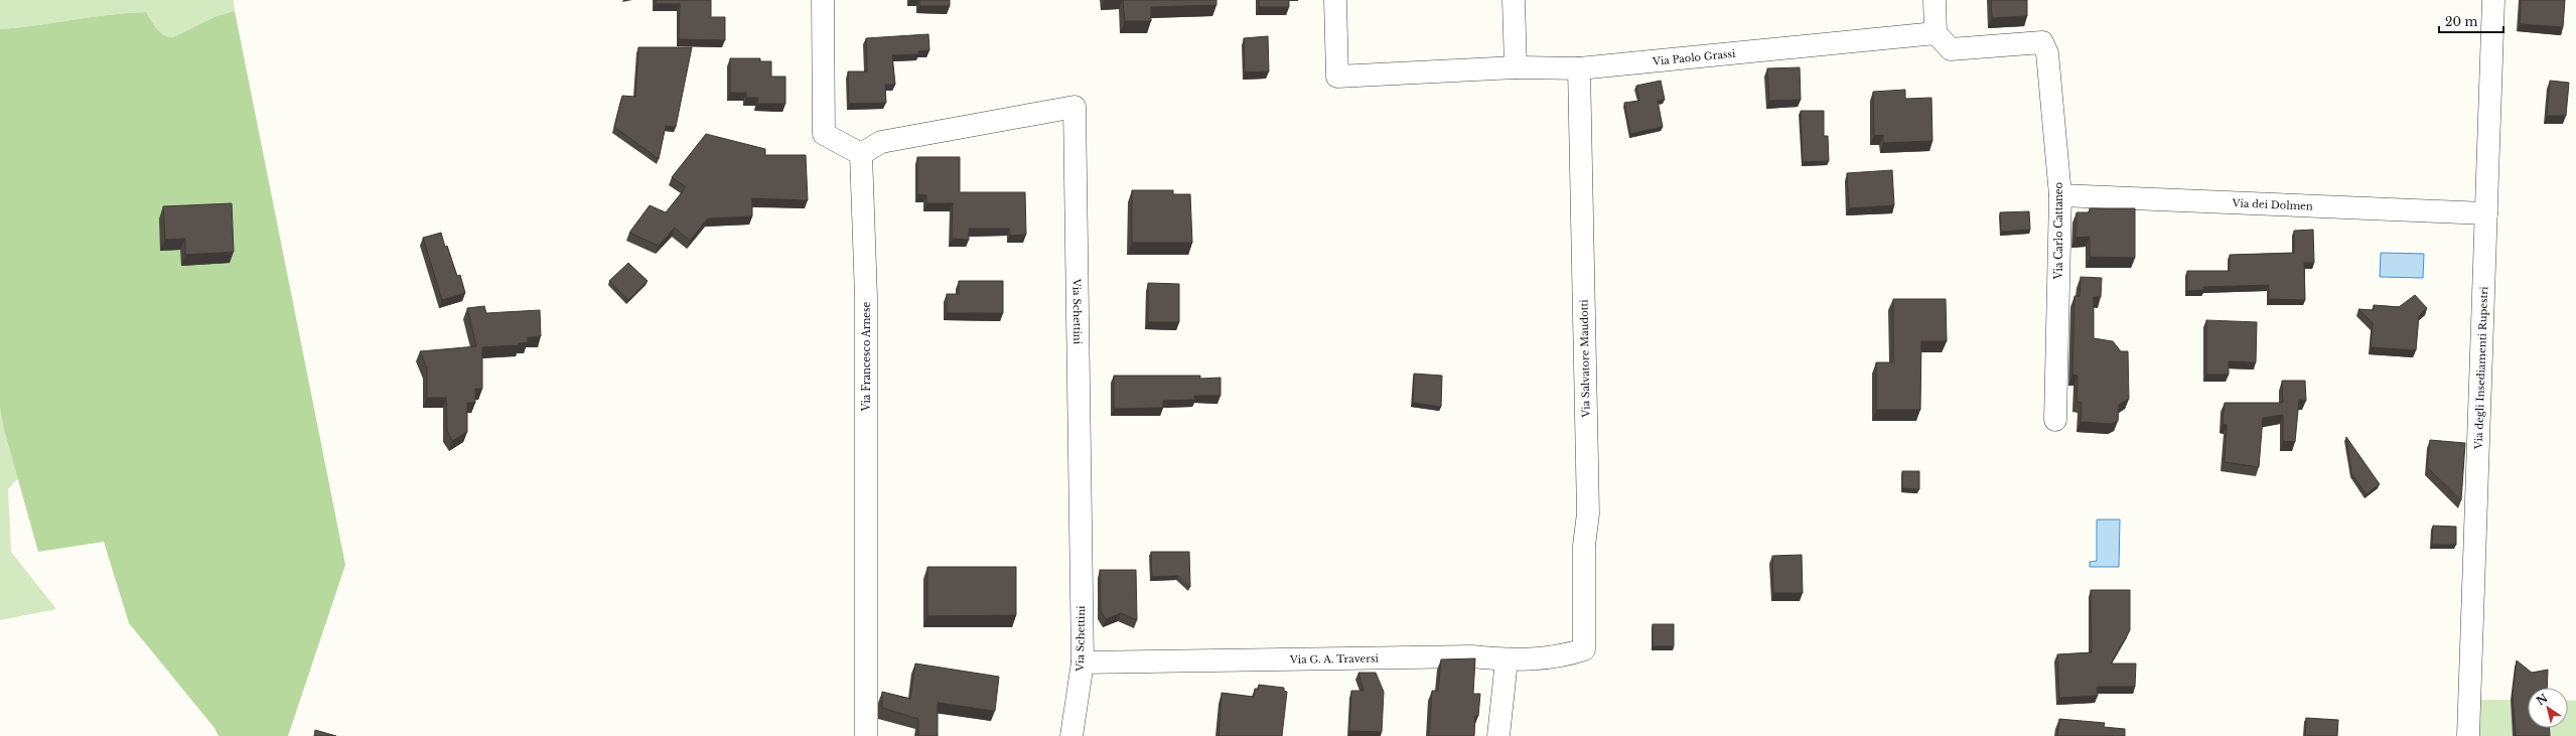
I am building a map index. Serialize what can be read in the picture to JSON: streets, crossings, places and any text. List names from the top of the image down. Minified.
{"streets":{"street":["Via Paolo Grassi","Via dei Dolmen","Via Carlo Cattaneo","Via Schettini","Via Francesco Arnese","Via Salvatore Maudotti","Via degli Insediamenti Rupestri","Via G. A. Traversi"]},"crossings":[["Via Paolo Grassi","Via Carlo Cattaneo"],["Via Paolo Grassi","Via Salvatore Maudotti"],["Via dei Dolmen","Via Carlo Cattaneo"],["Via dei Dolmen","Via degli Insediamenti Rupestri"],["Via Schettini","Via Francesco Arnese"],["Via Schettini","Via G. A. Traversi"],["Via Salvatore Maudotti","Via G. A. Traversi"]],"scale_bar":"20 m","north":"top left"}
